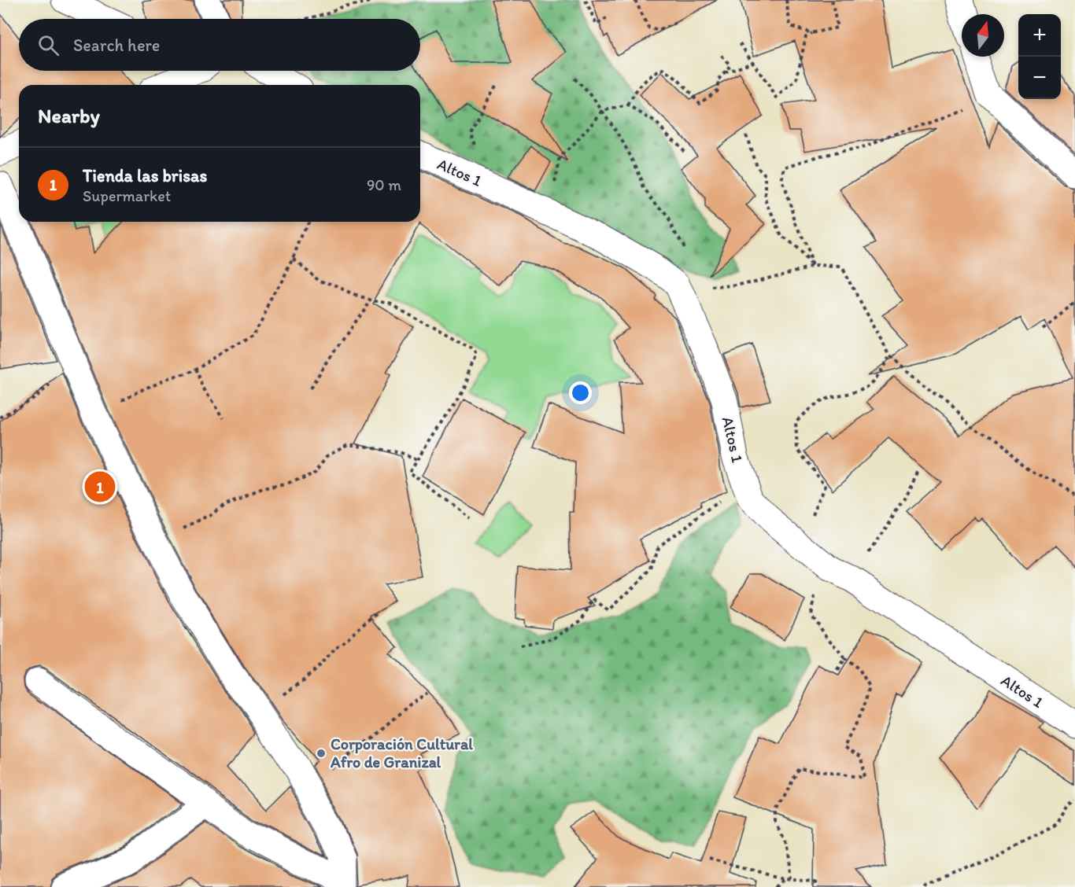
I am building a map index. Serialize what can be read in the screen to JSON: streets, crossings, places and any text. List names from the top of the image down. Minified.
{"streets":{"street":["Altos 1"]},"places":["Corporación Cultural Afro de Granizal"],"north":"top","page":{"map_buttons":["+","−"],"search":"Search here","heading":"Nearby","list":[{"mark":"1","name":"Tienda las brisas","note":"Supermarket","value":"90 m"}],"pins":"1"}}
